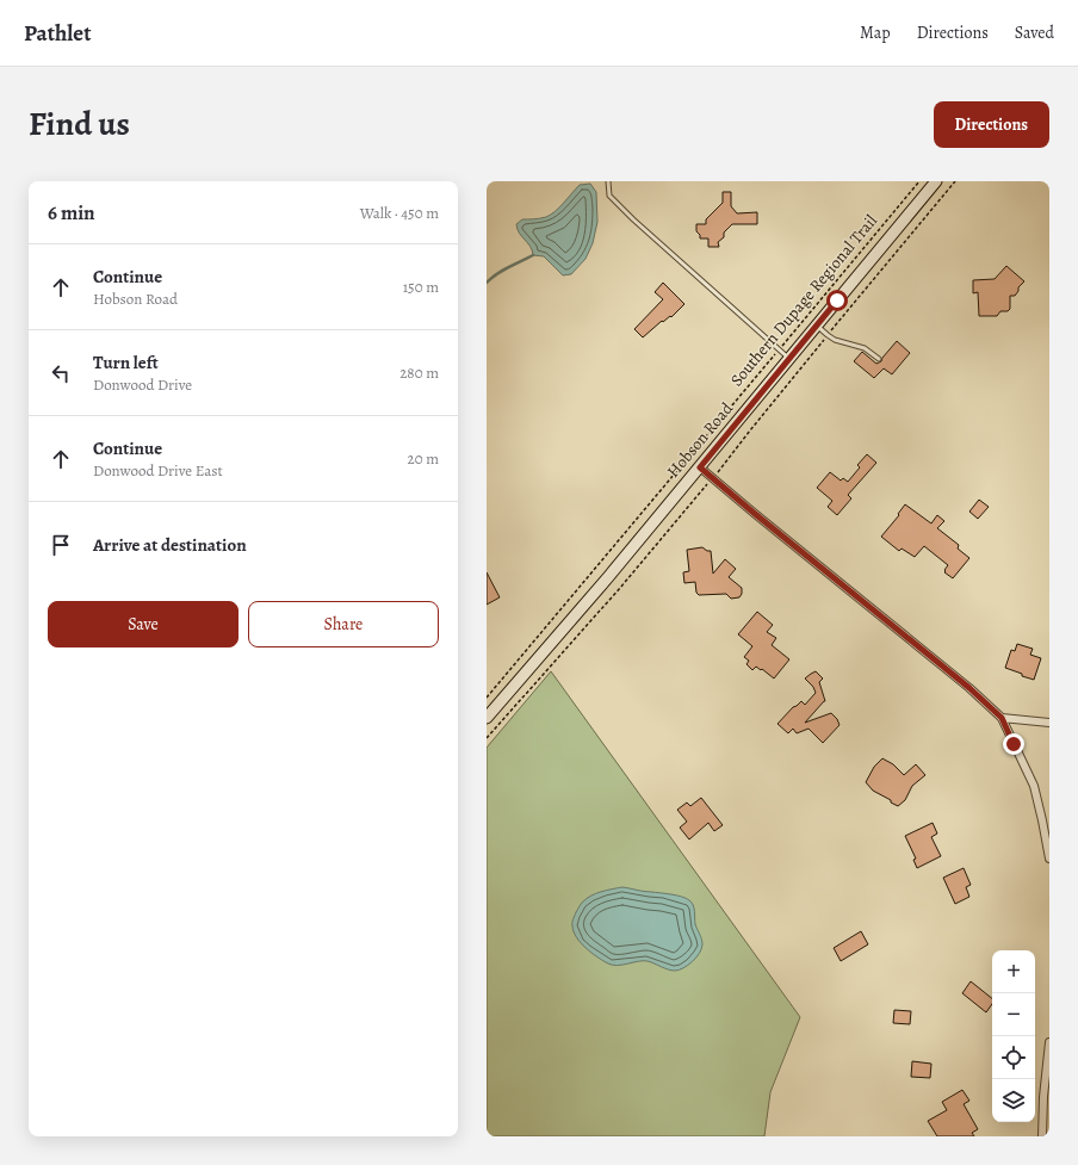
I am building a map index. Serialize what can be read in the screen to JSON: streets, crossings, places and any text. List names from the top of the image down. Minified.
{"streets":{"main road":["Hobson Road"],"path":["Southern Dupage Regional Trail"]},"page":{"header":"Pathlet","nav":["Map","Directions","Saved"],"title":"Find us","buttons":["Directions",["Save","Share"]],"heading":["6 min","Walk · 450 m"],"list":[["Continue","Hobson Road","150 m"],["Turn left","Donwood Drive","280 m"],["Continue","Donwood Drive East","20 m"],"Arrive at destination"],"map_buttons":["+","−"]}}
